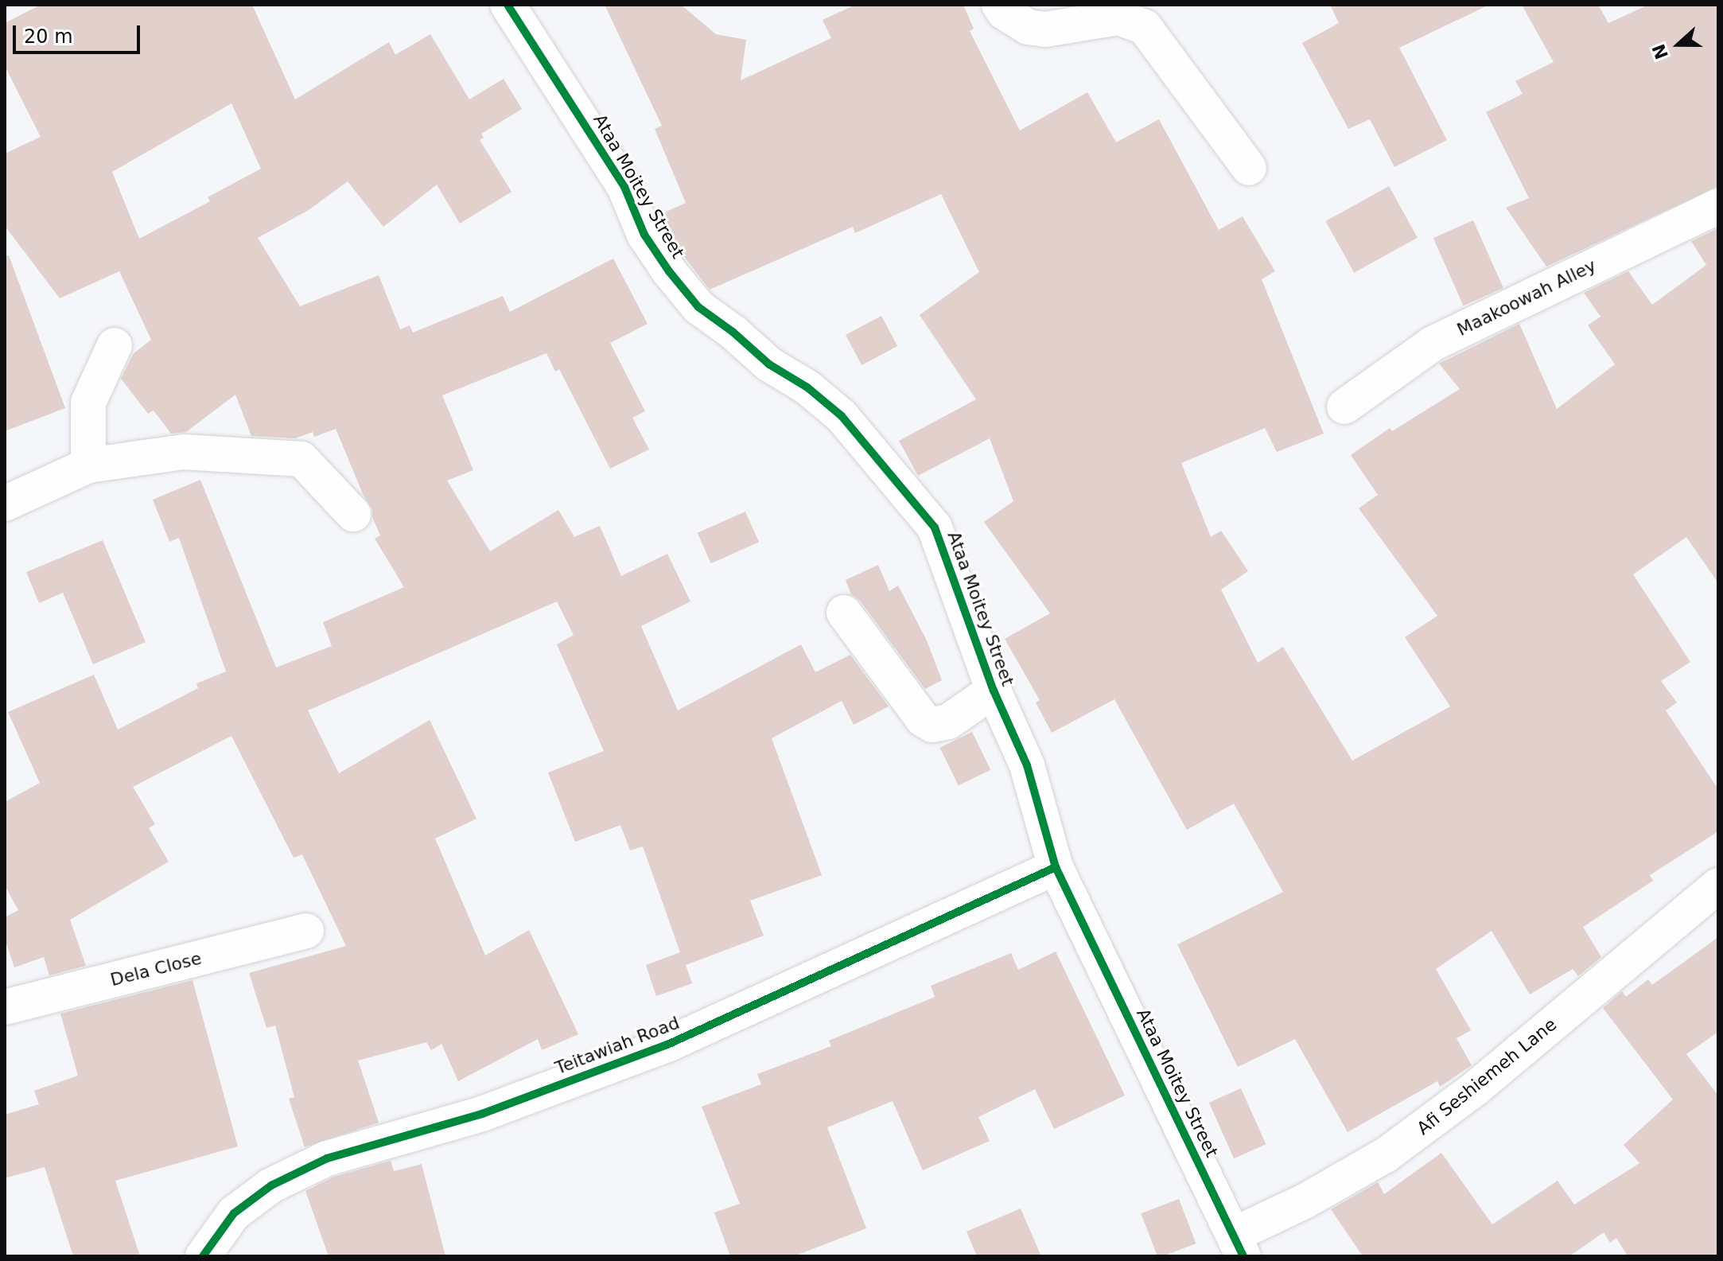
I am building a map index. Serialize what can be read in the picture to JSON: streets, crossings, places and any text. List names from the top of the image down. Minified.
{"streets":{"street":["Ataa Moitey Street","Maakoowah Alley","Dela Close","Teitawiah Road","Afi Seshiemeh Lane"]},"crossings":[["Ataa Moitey Street","Teitawiah Road"],["Ataa Moitey Street","Afi Seshiemeh Lane"]],"scale_bar":"20 m","north":"left"}
